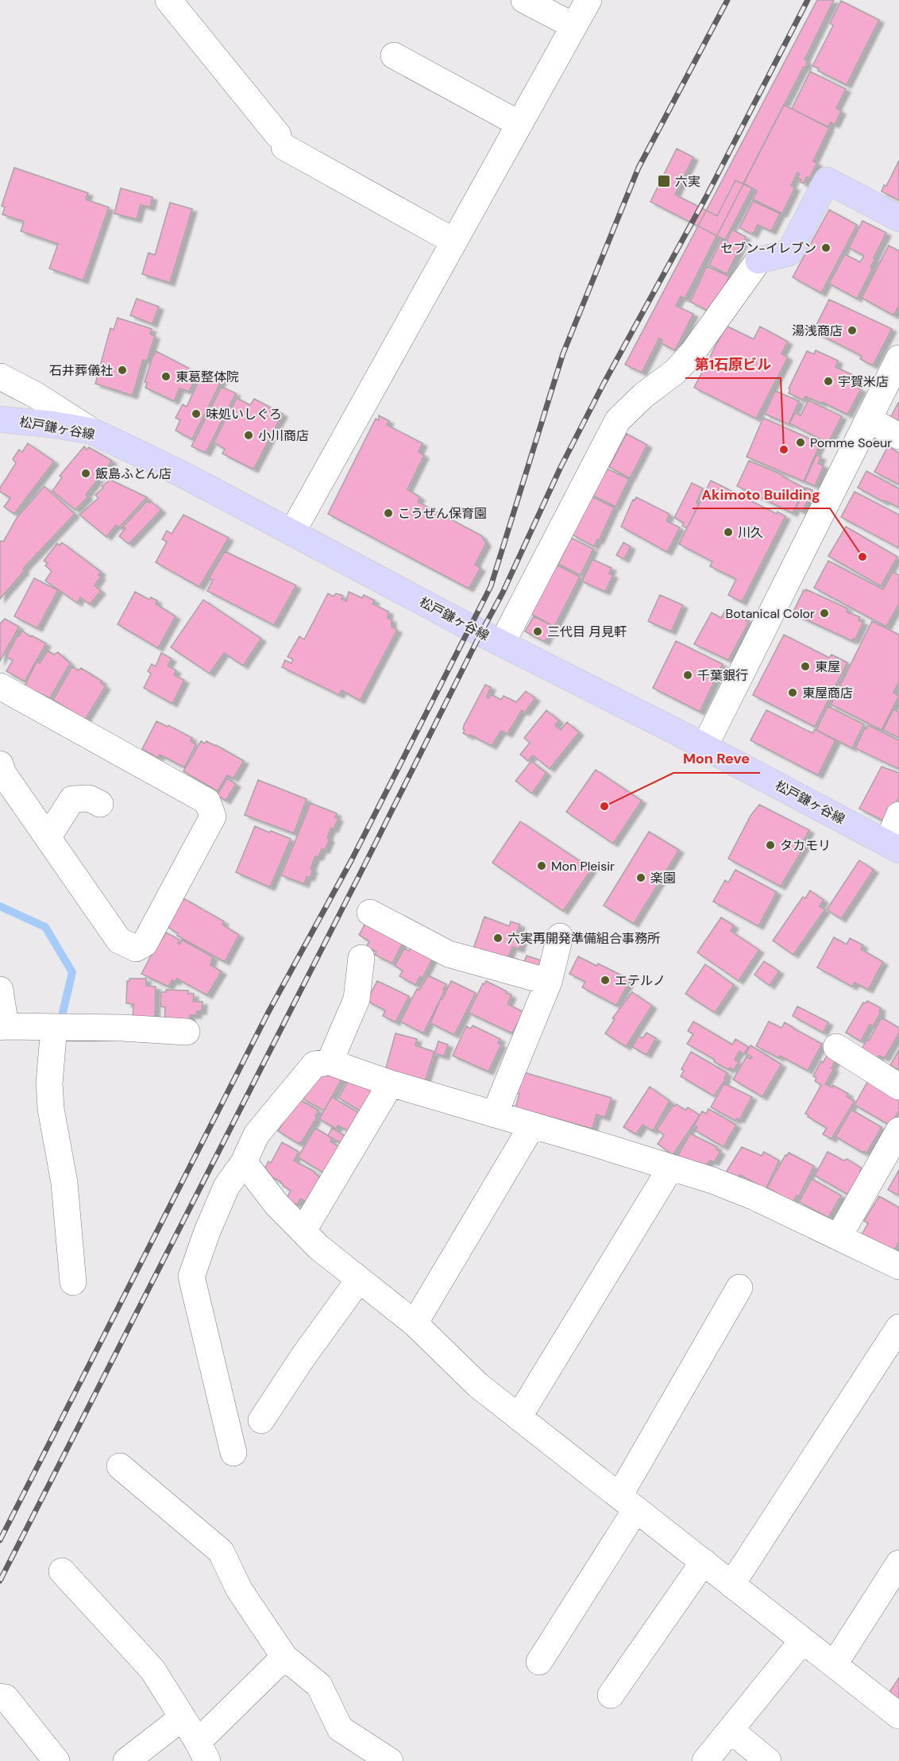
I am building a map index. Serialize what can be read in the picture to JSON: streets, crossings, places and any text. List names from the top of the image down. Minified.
{"streets":{"main road":["松戸鎌ヶ谷線"]},"places":{"transit":["六実"],"other":["セブン-イレブン","湯浅商店","石井葬儀社","東葛整体院","宇賀米店","味処いしぐろ","小川商店","Pomme Soeur","第1石原ビル","飯島ふとん店","こうぜん保育園","川久","Akimoto Building","Botanical Color","三代目 月見軒","東屋","千葉銀行","東屋商店","Mon Reve","タカモリ","Mon Pleisir","楽園","六実再開発準備組合事務所","エテルノ"]}}
